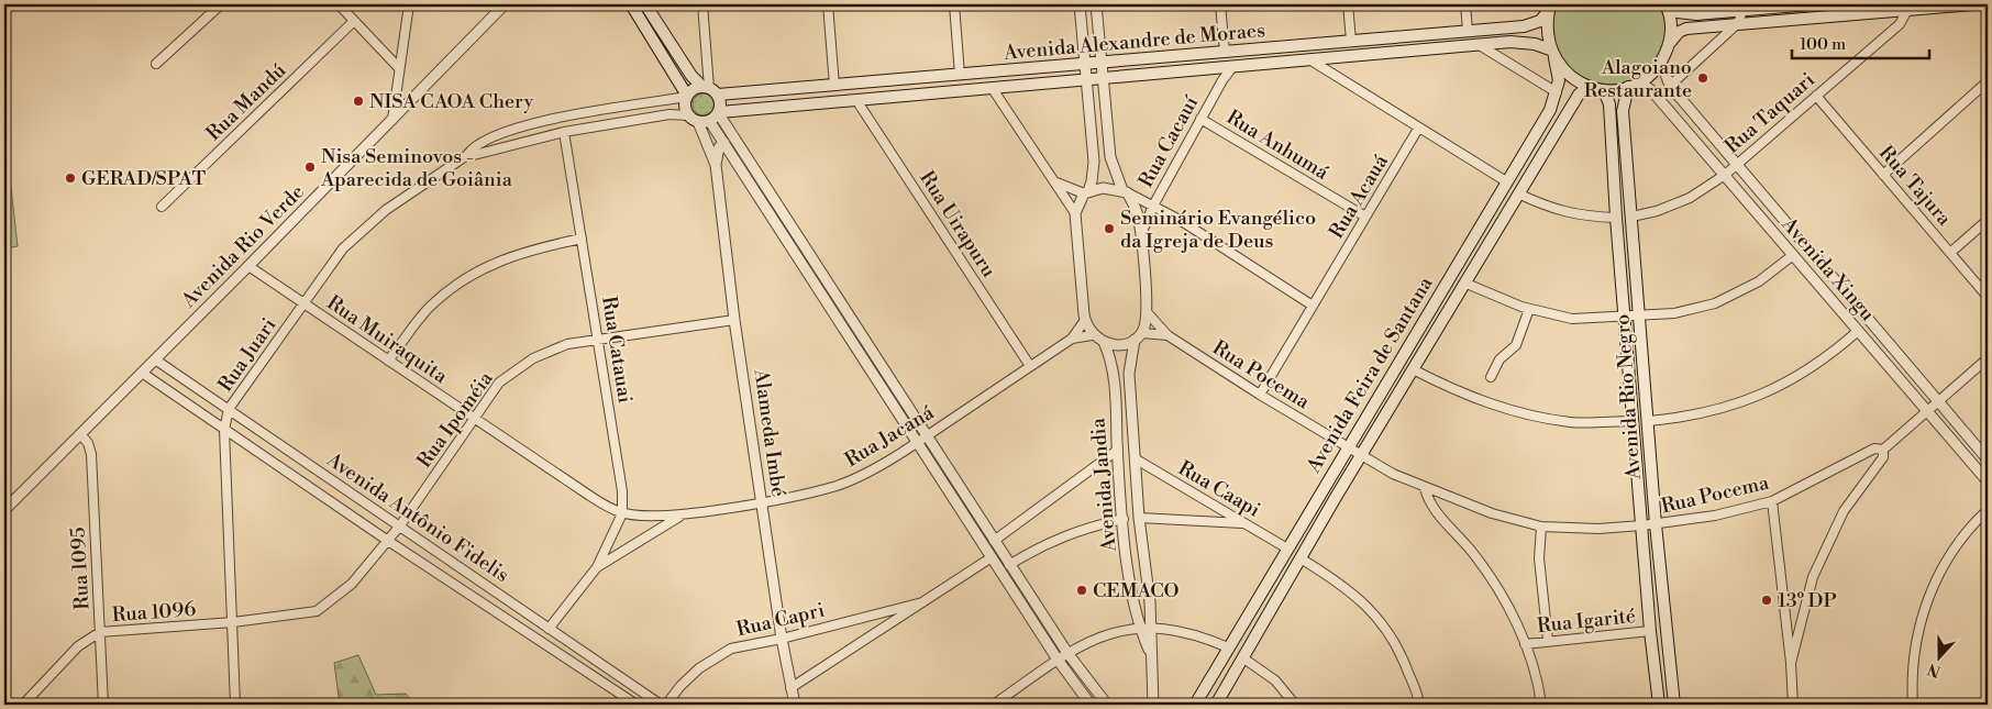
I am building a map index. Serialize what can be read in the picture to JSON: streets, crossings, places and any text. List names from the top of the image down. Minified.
{"streets":{"main road":["Avenida Alexandre de Moraes","Avenida Feira de Santana","Avenida Rio Negro"],"street":["Rua Mandú","Rua Taquari","Rua Cacauí","Rua Anhumá","Rua Tajura","Rua Acauá","Rua Uirapuru","Avenida Rio Verde","Avenida Xingu","Rua Muiraquita","Rua Catauai","Rua Juari","Rua Pocema","Rua Ipoméia","Alameda Imbé","Rua Jacaná","Avenida Jandia","Rua Caapi","Avenida Antônio Fidelis","Rua 1095","Rua 1096","Rua Capri","Rua Igarité"]},"crossings":[["Avenida Alexandre de Moraes","Rua Cacauí"],["Avenida Alexandre de Moraes","Rua Uirapuru"],["Avenida Alexandre de Moraes","Avenida Feira de Santana"],["Avenida Alexandre de Moraes","Alameda Imbé"],["Rua Taquari","Rua Tajura"],["Rua Taquari","Avenida Xingu"],["Rua Taquari","Avenida Rio Negro"],["Rua Cacauí","Rua Anhumá"],["Rua Anhumá","Rua Acauá"],["Rua Acauá","Rua Pocema"],["Rua Uirapuru","Rua Jacaná"],["Avenida Rio Verde","Rua Muiraquita"],["Avenida Rio Verde","Avenida Antônio Fidelis"],["Avenida Rio Verde","Rua 1095"],["Avenida Xingu","Rua Pocema"],["Rua Muiraquita","Rua Catauai"],["Rua Muiraquita","Rua Juari"],["Rua Muiraquita","Rua Ipoméia"],["Rua Muiraquita","Rua Jacaná"],["Rua Catauai","Rua Ipoméia"],["Rua Catauai","Rua Jacaná"],["Rua Juari","Avenida Antônio Fidelis"],["Rua Juari","Rua 1096"],["Rua Pocema","Avenida Feira de Santana"],["Rua Pocema","Avenida Rio Negro"],["Rua Pocema","Avenida Jandia"],["Avenida Feira de Santana","Rua Caapi"],["Avenida Rio Negro","Rua Igarité"],["Rua Ipoméia","Alameda Imbé"],["Rua Ipoméia","Avenida Antônio Fidelis"],["Rua Ipoméia","Rua 1096"],["Alameda Imbé","Rua Jacaná"],["Alameda Imbé","Rua Capri"],["Rua Jacaná","Avenida Antônio Fidelis"],["Avenida Jandia","Rua Caapi"],["Rua 1095","Rua 1096"]],"places":["Alagoiano Restaurante","NISA CAOA Chery","Nisa Seminovos - Aparecida de Goiânia","GERAD/SPAT","Seminário Evangélico da Igreja de Deus","CEMACO","13º DP"],"scale_bar":"100 m","north":"bottom"}
